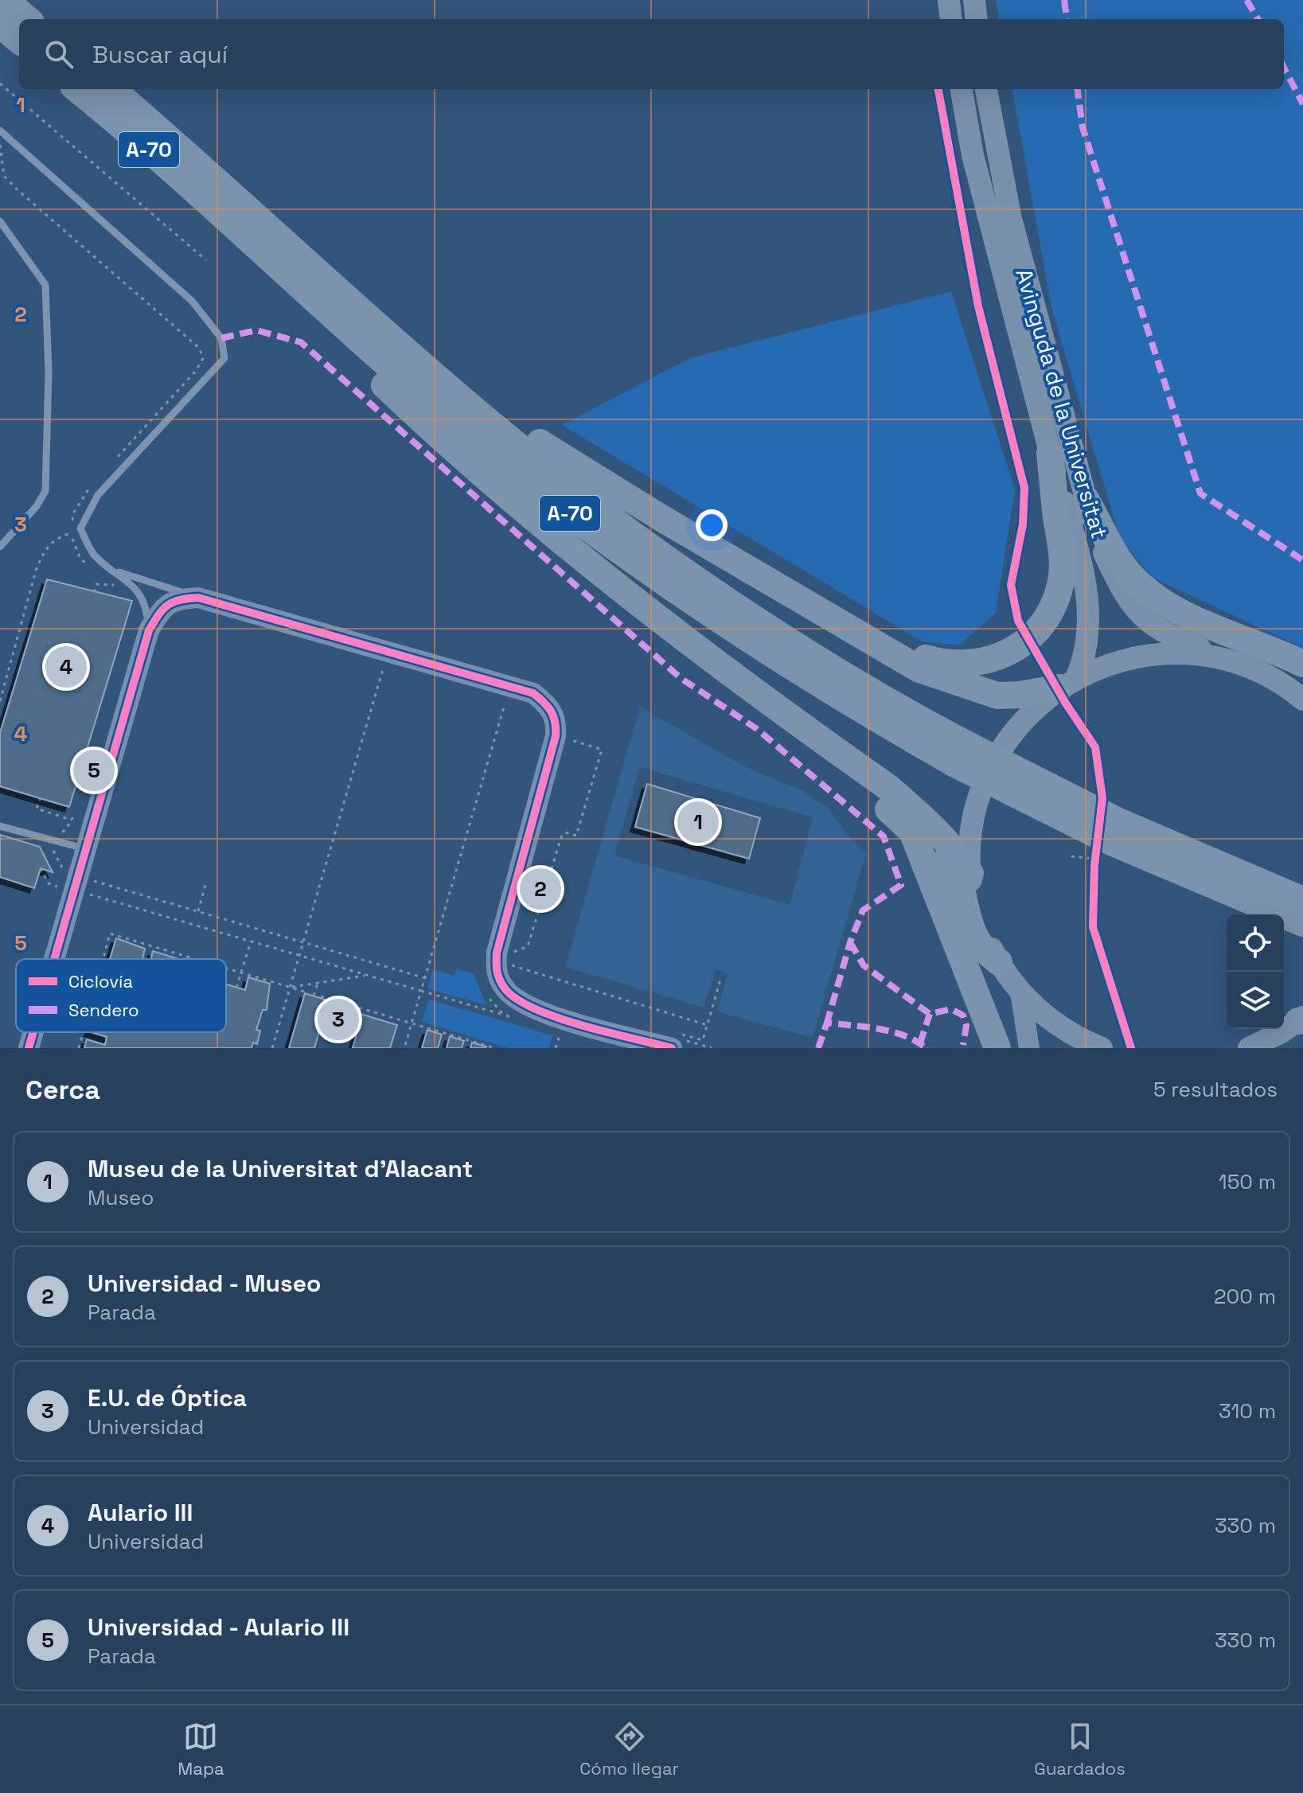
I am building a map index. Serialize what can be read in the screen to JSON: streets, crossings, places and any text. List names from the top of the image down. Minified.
{"streets":{"highway":["A-70"],"main road":["Avinguda de la Universitat"]},"legend":["Ciclovía","Sendero"],"page":{"search":"Buscar aquí","pins":["4","5","1","2","3"],"heading":["Cerca","5 resultados"],"list":[{"mark":"1","name":"Museu de la Universitat d'Alacant","note":"Museo","value":"150 m"},{"mark":"2","name":"Universidad - Museo","note":"Parada","value":"200 m"},{"mark":"3","name":"E.U. de Óptica","note":"Universidad","value":"310 m"},{"mark":"4","name":"Aulario III","note":"Universidad","value":"330 m"},{"mark":"5","name":"Universidad - Aulario III","note":"Parada","value":"330 m"}],"nav":["Mapa","Cómo llegar","Guardados"]},"grid":{"rows":["1","2","3","4","5"]}}
